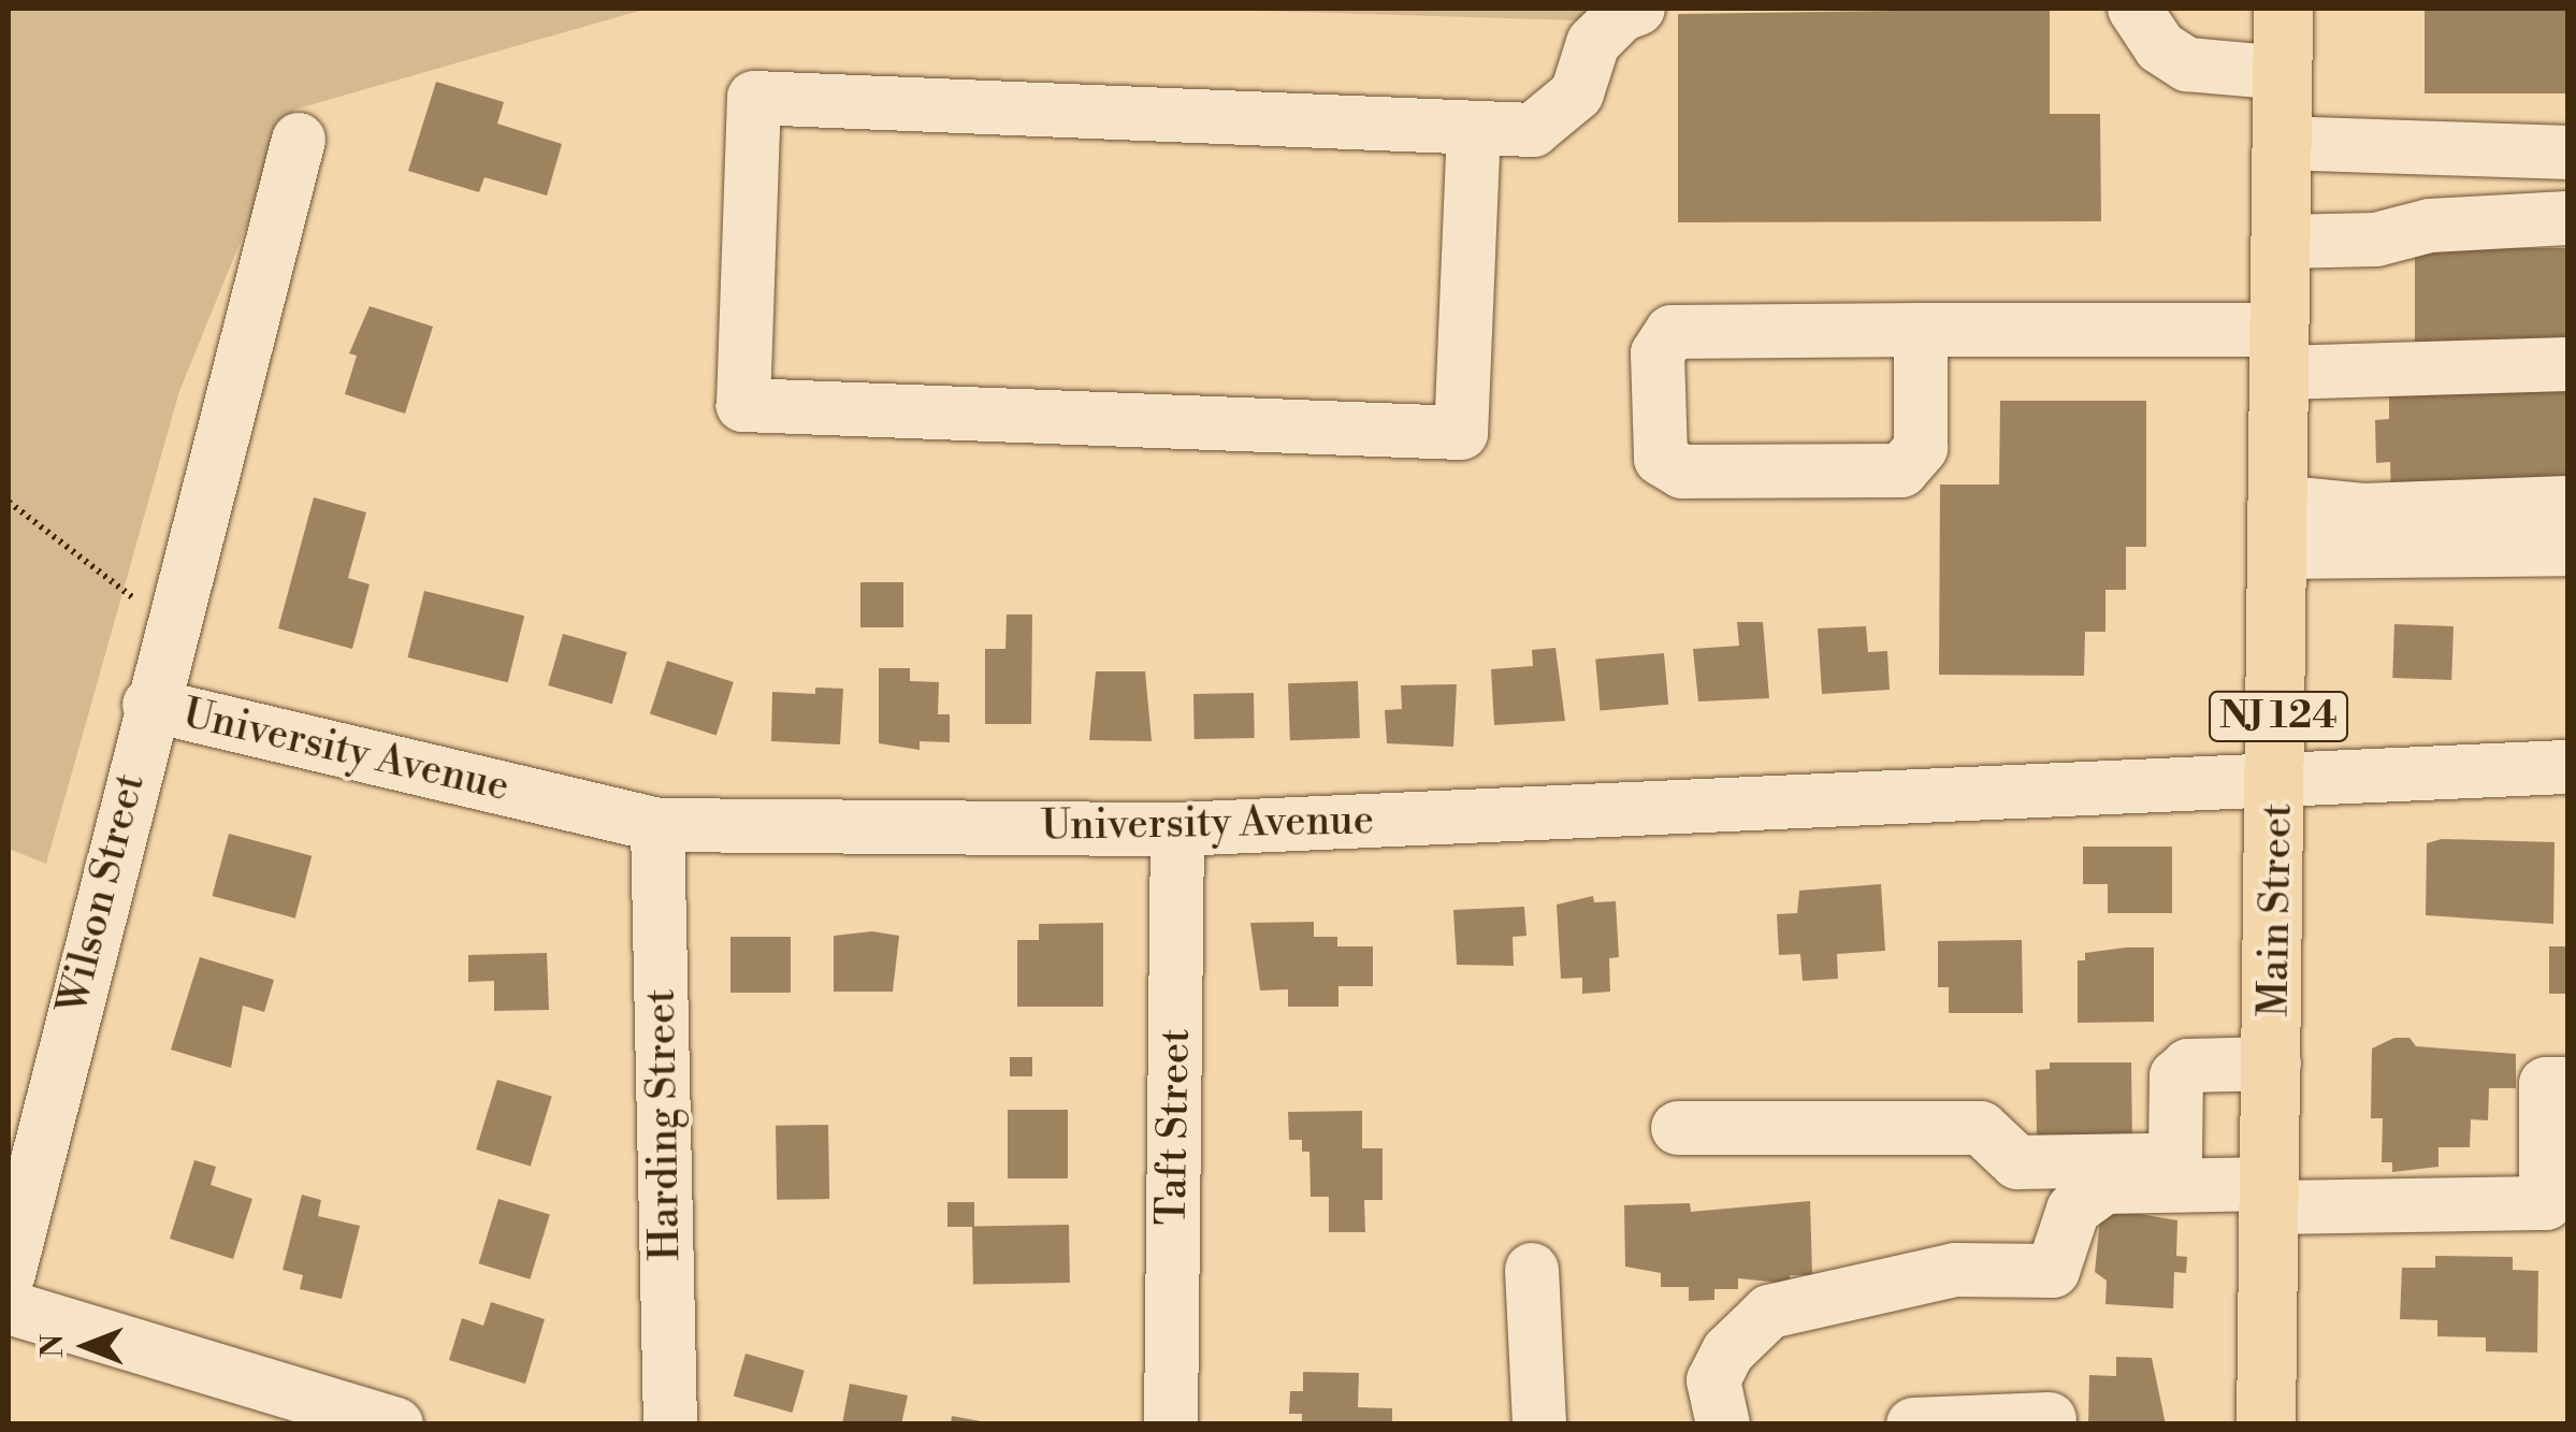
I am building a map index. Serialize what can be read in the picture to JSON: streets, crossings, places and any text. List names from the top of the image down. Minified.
{"streets":{"main road":["NJ 124","Main Street"],"street":["University Avenue","Wilson Street","Harding Street","Taft Street"]},"crossings":[["University Avenue","Wilson Street"],["University Avenue","Main Street"],["University Avenue","Harding Street"],["University Avenue","Taft Street"]],"north":"left"}
